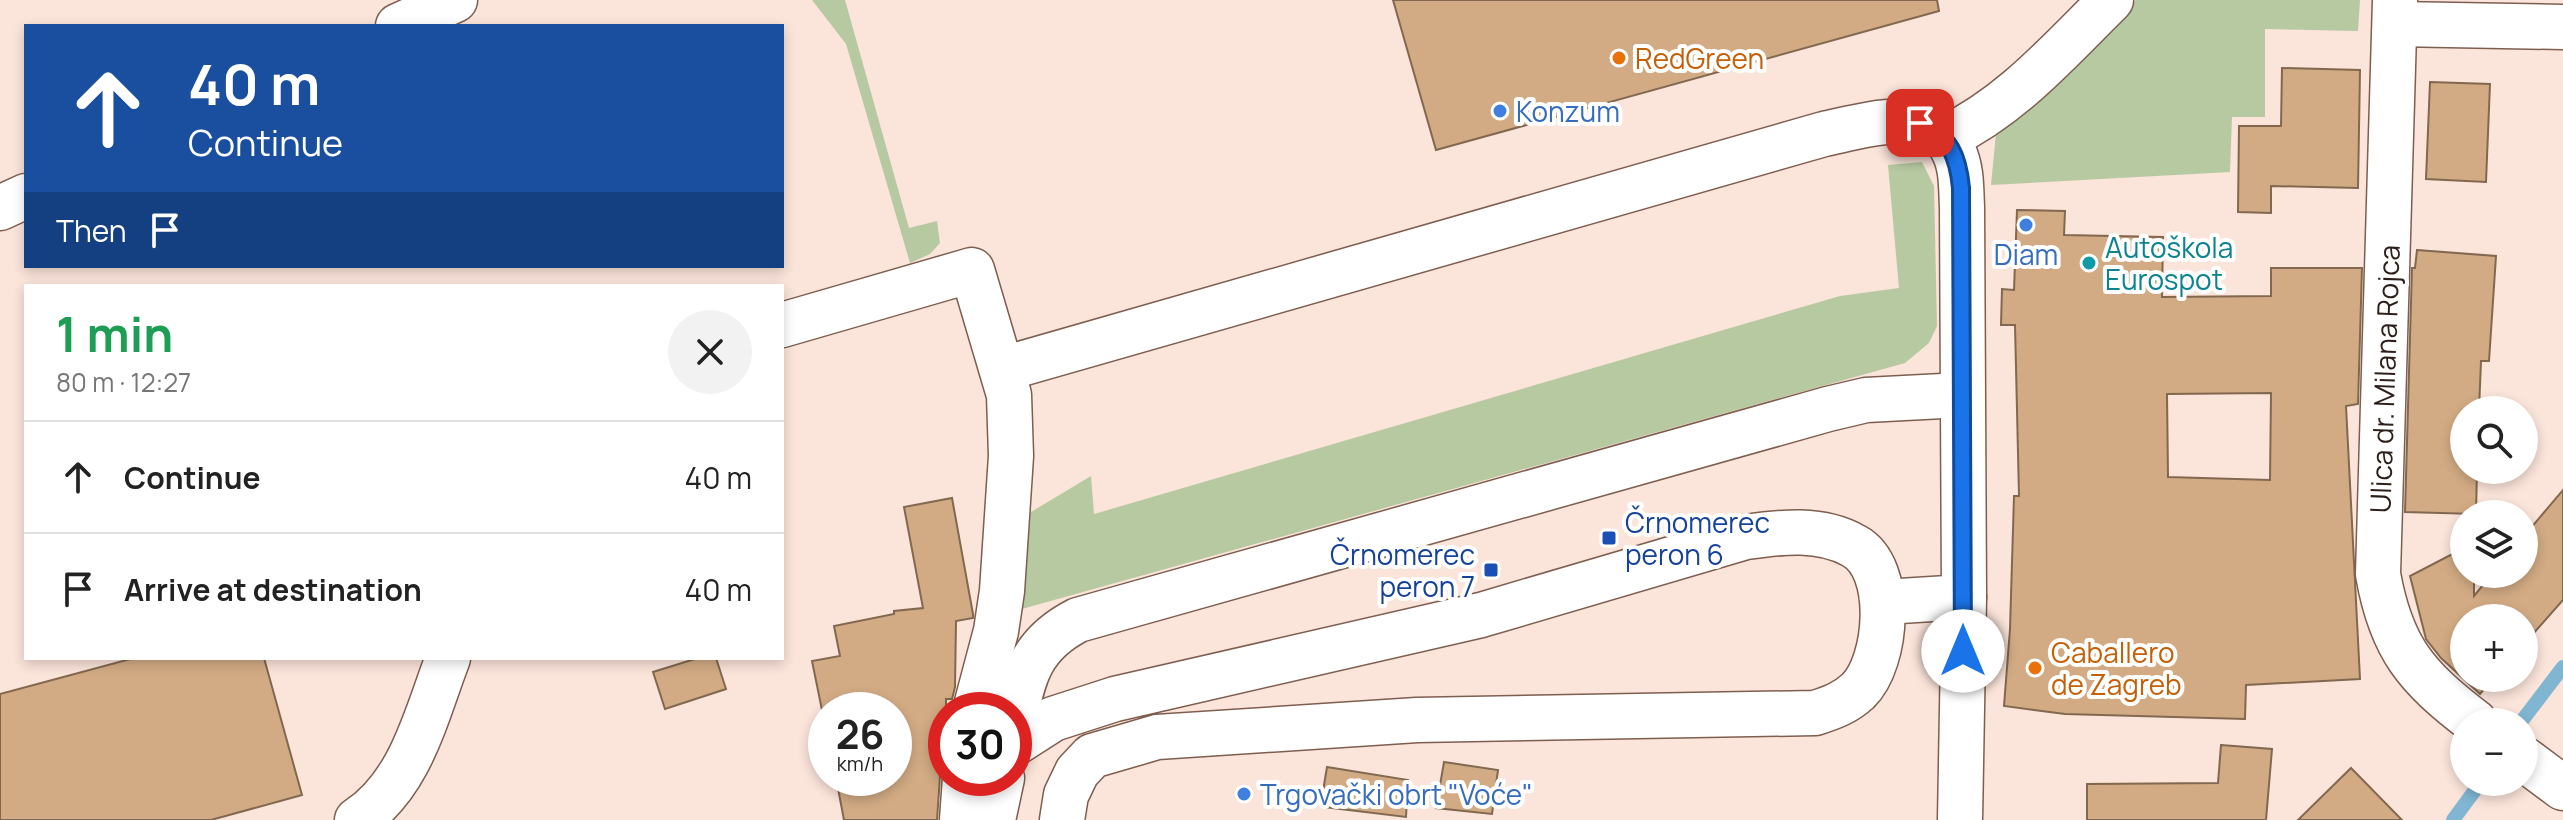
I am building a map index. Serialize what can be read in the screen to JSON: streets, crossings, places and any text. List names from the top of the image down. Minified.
{"streets":{"street":["Ulica dr. Milana Rojca"]},"places":{"other":["RedGreen","Konzum","Diam","Autoškola Eurospot","Caballero de Zagreb","Trgovački obrt \"Voće\""],"transit":["Črnomerec peron 6","Črnomerec peron 7"]},"page":{"turn":["40 m","Continue"],"then":"Then","heading":["1 min","80 m · 12:27"],"map_buttons":["+","−"],"list":[{"name":"Continue","value":"40 m"},{"name":"Arrive at destination","value":"40 m"}],"speed":"26 km/h","limit":"30"}}
